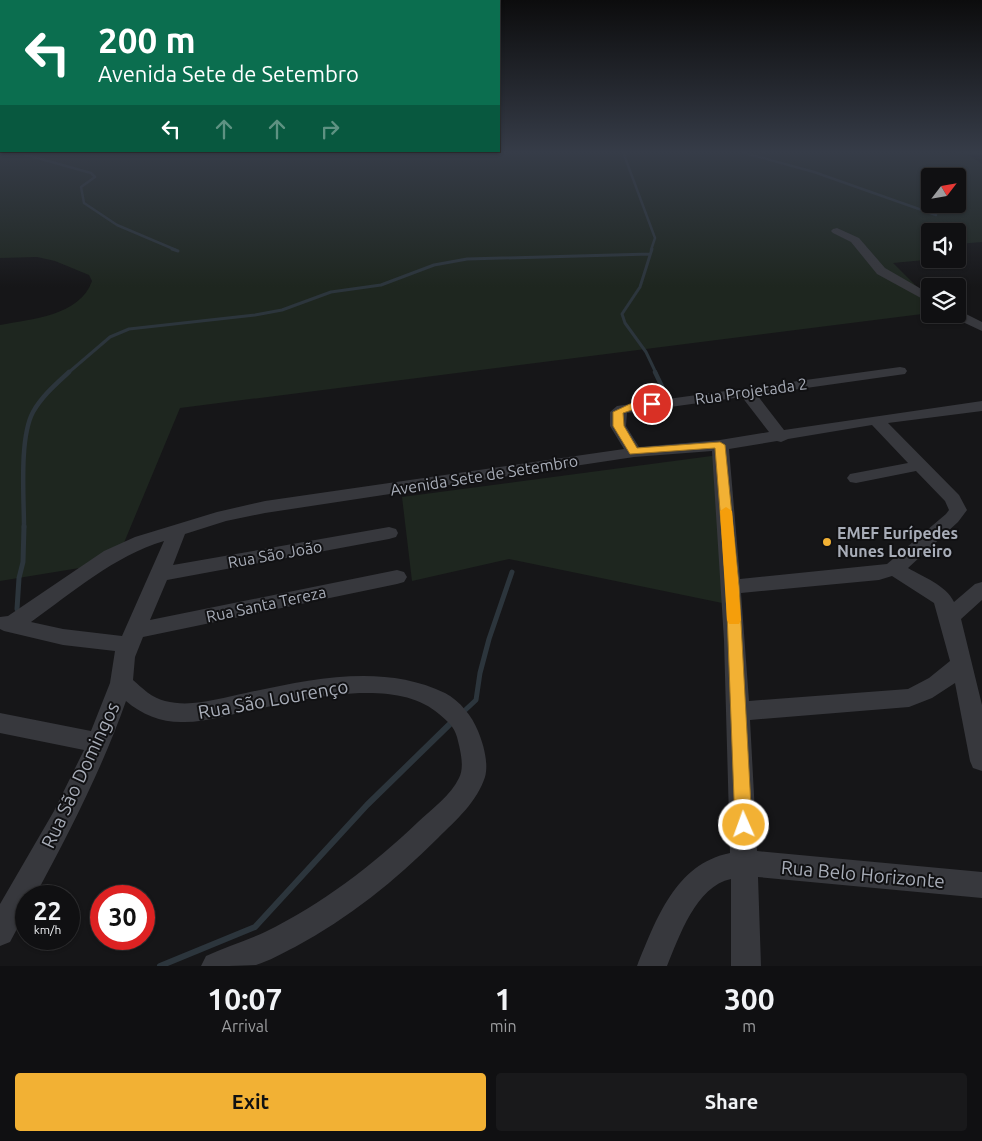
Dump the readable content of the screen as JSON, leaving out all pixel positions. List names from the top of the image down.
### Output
{
  "streets": {
    "street": [
      "Rua Projetada 2",
      "Avenida Sete de Setembro",
      "Rua São João",
      "Rua Santa Tereza",
      "Rua São Lourenço",
      "Rua São Domingos",
      "Rua Belo Horizonte"
    ]
  },
  "crossings": [
    ["Rua Projetada 2", "Avenida Sete de Setembro"],
    ["Avenida Sete de Setembro", "Rua Santa Tereza"],
    ["Avenida Sete de Setembro", "Rua São Domingos"],
    ["Rua São João", "Rua São Domingos"],
    ["Rua Santa Tereza", "Rua São Domingos"],
    ["Rua São Lourenço", "Rua São Domingos"]
  ],
  "places": ["EMEF Eurípedes Nunes Loureiro"],
  "north": "top right",
  "page": {
    "turn": ["200 m", "Avenida Sete de Setembro"],
    "speed": "22 km/h",
    "limit": "30",
    "eta": [
      "10:07",
      "Arrival",
      "1",
      "min",
      "300",
      "m"
    ],
    "buttons": ["Exit", "Share"]
  }
}
